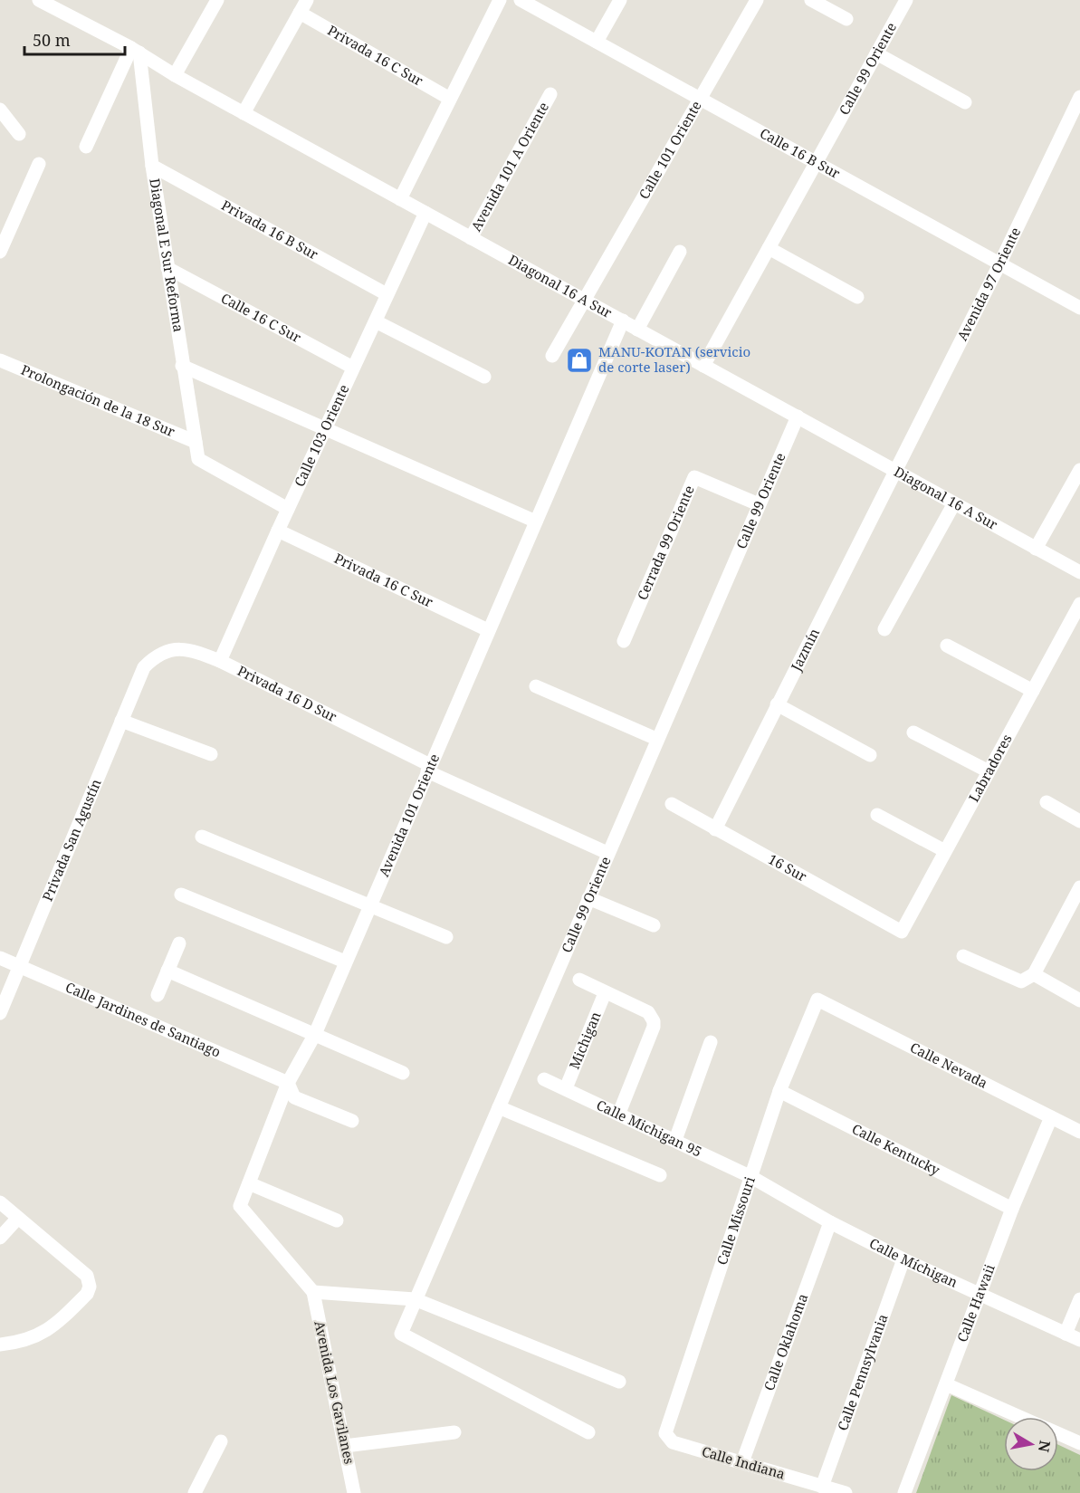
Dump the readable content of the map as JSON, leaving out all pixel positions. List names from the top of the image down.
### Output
{
  "streets": {
    "street": [
      "Privada 16 C Sur",
      "Calle 99 Oriente",
      "Calle 101 Oriente",
      "Calle 16 B Sur",
      "Avenida 101 A Oriente",
      "Privada 16 B Sur",
      "Diagonal E Sur Reforma",
      "Avenida 97 Oriente",
      "Diagonal 16 A Sur",
      "Calle 16 C Sur",
      "Prolongación de la 18 Sur",
      "Calle 103 Oriente",
      "Cerrada 99 Oriente",
      "Jazmín",
      "Privada 16 D Sur",
      "Labradores",
      "Avenida 101 Oriente",
      "Privada San Agustín",
      "16 Sur",
      "Calle Jardines de Santiago",
      "Michigan",
      "Calle Nevada",
      "Calle Michigan 95",
      "Calle Kentucky",
      "Calle Missouri",
      "Calle Míchigan",
      "Calle Hawaii",
      "Calle Oklahoma",
      "Calle Pennsylvania",
      "Avenida Los Gavilanes",
      "Calle Indiana"
    ]
  },
  "crossings": [
    ["Privada 16 C Sur", "Calle 103 Oriente"],
    ["Privada 16 C Sur", "Avenida 101 Oriente"],
    ["Calle 99 Oriente", "Calle 16 B Sur"],
    ["Calle 99 Oriente", "Diagonal 16 A Sur"],
    ["Calle 99 Oriente", "Cerrada 99 Oriente"],
    ["Calle 99 Oriente", "Privada 16 D Sur"],
    ["Calle 101 Oriente", "Calle 16 B Sur"],
    ["Calle 101 Oriente", "Diagonal 16 A Sur"],
    ["Calle 16 B Sur", "Avenida 97 Oriente"],
    ["Avenida 101 A Oriente", "Diagonal 16 A Sur"],
    ["Privada 16 B Sur", "Diagonal E Sur Reforma"],
    ["Privada 16 B Sur", "Calle 103 Oriente"],
    ["Diagonal E Sur Reforma", "Diagonal 16 A Sur"],
    ["Diagonal E Sur Reforma", "Calle 16 C Sur"],
    ["Diagonal E Sur Reforma", "Prolongación de la 18 Sur"],
    ["Diagonal E Sur Reforma", "Calle 103 Oriente"],
    ["Avenida 97 Oriente", "Diagonal 16 A Sur"],
    ["Avenida 97 Oriente", "Jazmín"],
    ["Diagonal 16 A Sur", "Calle 103 Oriente"],
    ["Diagonal 16 A Sur", "Jazmín"],
    ["Diagonal 16 A Sur", "Avenida 101 Oriente"],
    ["Calle 16 C Sur", "Calle 103 Oriente"],
    ["Calle 103 Oriente", "Privada 16 D Sur"],
    ["Jazmín", "16 Sur"],
    ["Privada 16 D Sur", "Avenida 101 Oriente"],
    ["Privada 16 D Sur", "Privada San Agustín"],
    ["Labradores", "16 Sur"],
    ["Avenida 101 Oriente", "Calle Jardines de Santiago"],
    ["Avenida 101 Oriente", "Avenida Los Gavilanes"],
    ["Privada San Agustín", "Calle Jardines de Santiago"],
    ["Michigan", "Calle Michigan 95"],
    ["Calle Nevada", "Calle Missouri"],
    ["Calle Nevada", "Calle Hawaii"],
    ["Calle Michigan 95", "Calle Missouri"],
    ["Calle Michigan 95", "Calle Míchigan"],
    ["Calle Kentucky", "Calle Missouri"],
    ["Calle Kentucky", "Calle Hawaii"],
    ["Calle Missouri", "Calle Míchigan"],
    ["Calle Missouri", "Calle Indiana"],
    ["Calle Míchigan", "Calle Hawaii"],
    ["Calle Míchigan", "Calle Oklahoma"],
    ["Calle Míchigan", "Calle Pennsylvania"],
    ["Calle Oklahoma", "Calle Indiana"],
    ["Calle Pennsylvania", "Calle Indiana"]
  ],
  "places": {
    "shop": ["MANU-KOTAN (servicio de corte laser)"]
  },
  "scale_bar": "50 m",
  "north": "right"
}
